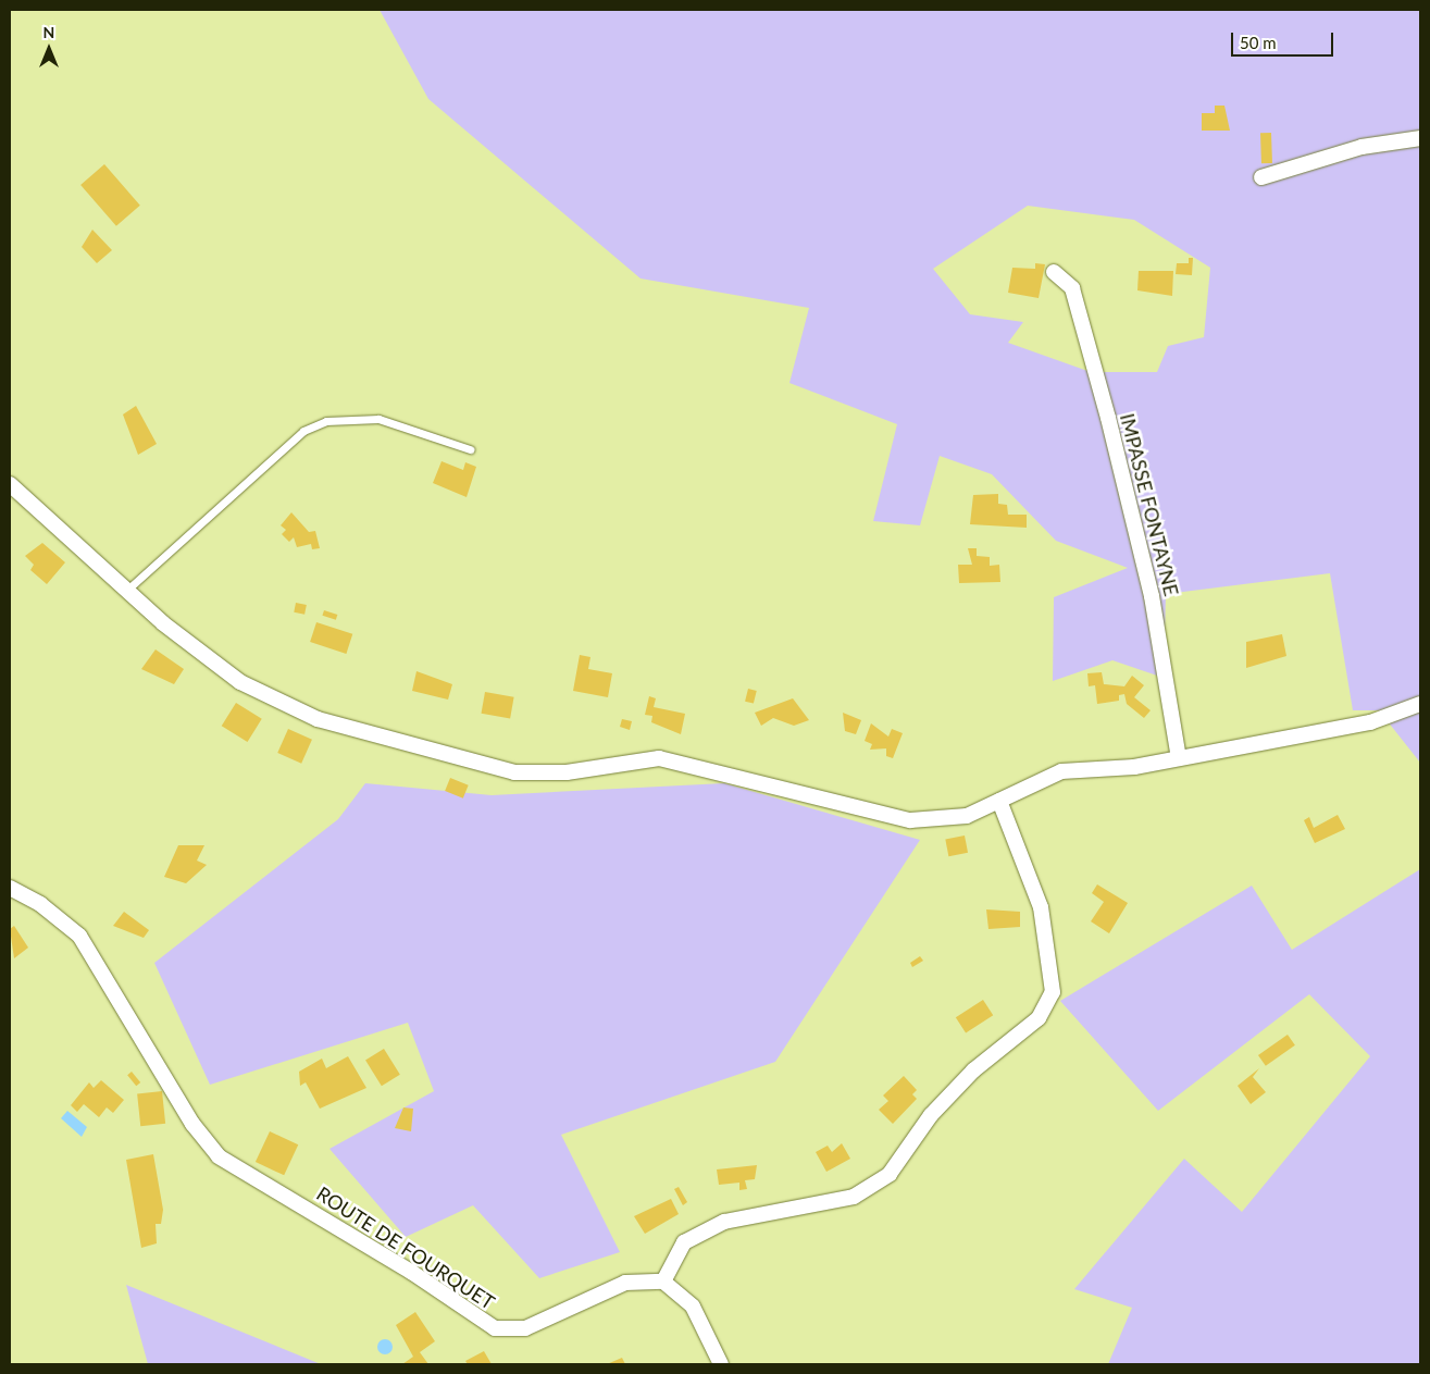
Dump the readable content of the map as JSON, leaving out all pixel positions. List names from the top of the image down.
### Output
{
  "streets": {
    "street": ["IMPASSE FONTAYNE", "ROUTE DE FOURQUET"]
  },
  "scale_bar": "50 m",
  "north": "top"
}
